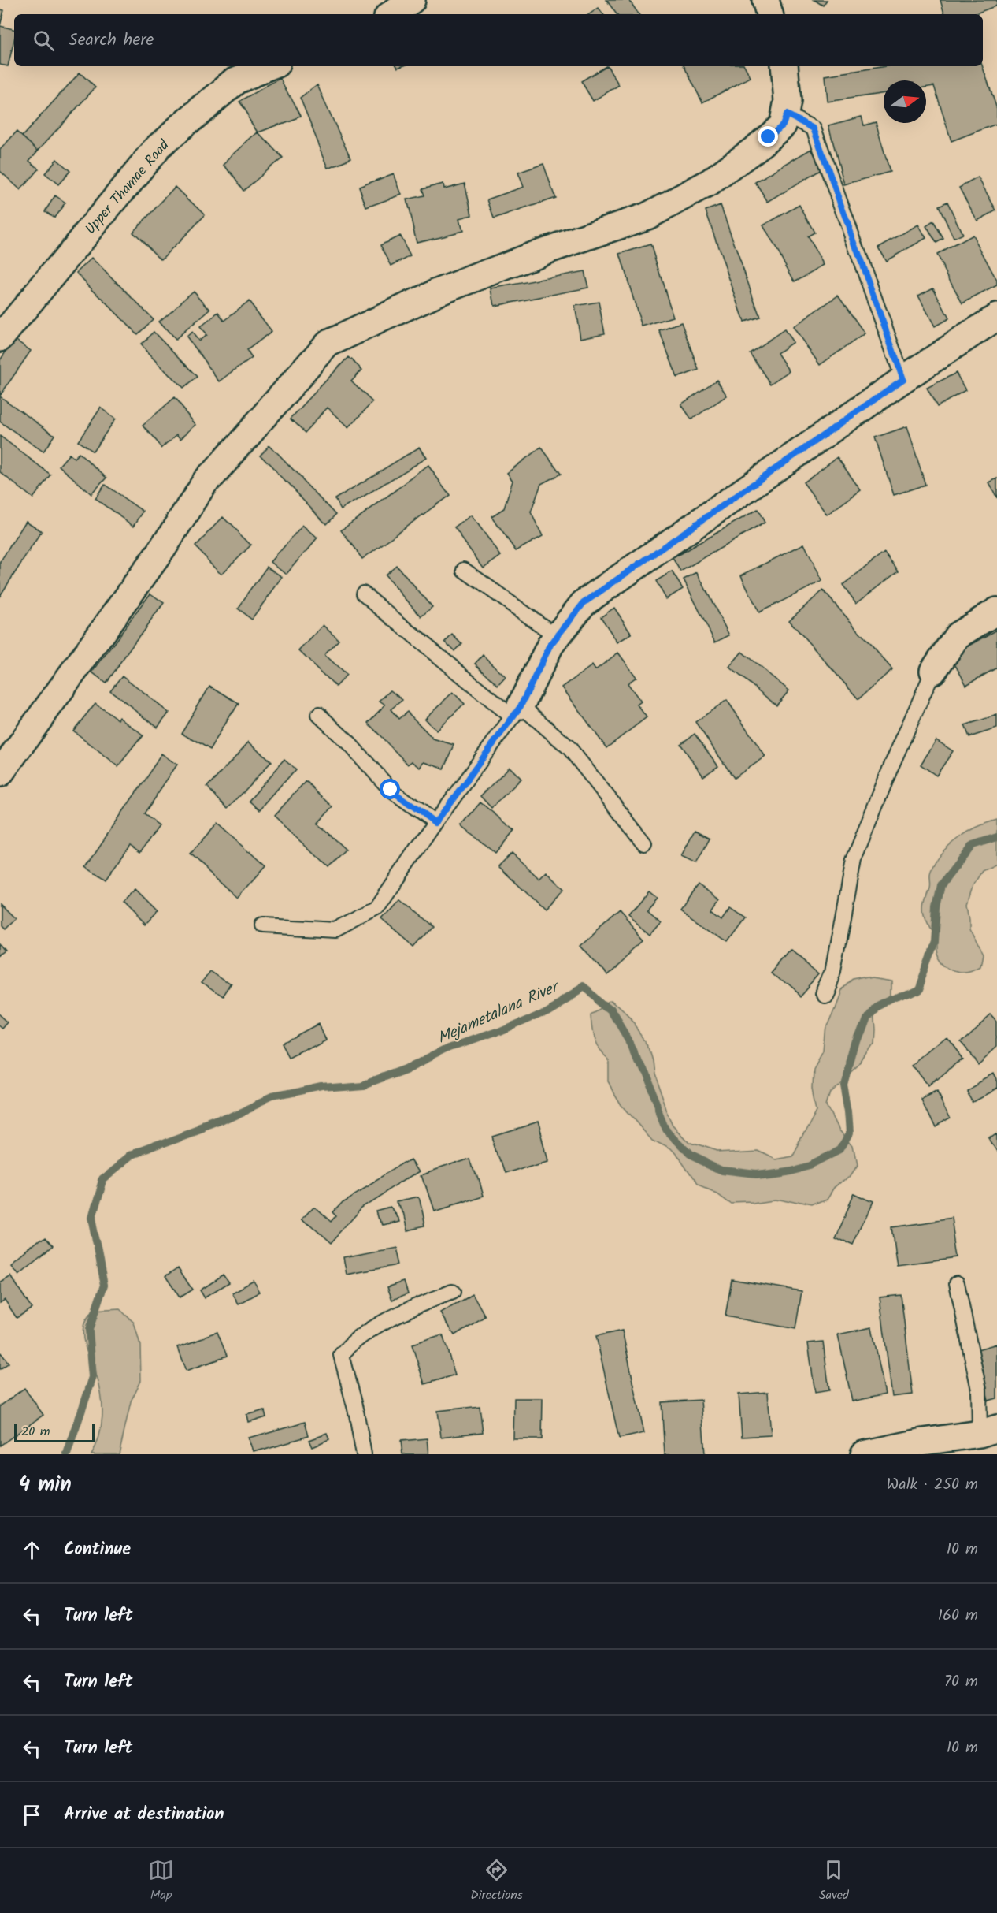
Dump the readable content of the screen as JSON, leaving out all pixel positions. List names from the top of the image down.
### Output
{
  "streets": {
    "street": ["Upper Thamae Road"]
  },
  "water": ["Mejametalana River"],
  "scale_bar": "20 m",
  "north": "right",
  "page": {
    "search": "Search here",
    "scale": "20 m",
    "heading": ["4 min", "Walk · 250 m"],
    "list": [
      ["Continue", "10 m"],
      ["Turn left", "160 m"],
      ["Turn left", "70 m"],
      ["Turn left", "10 m"],
      "Arrive at destination"
    ],
    "nav": ["Map", "Directions", "Saved"]
  }
}
